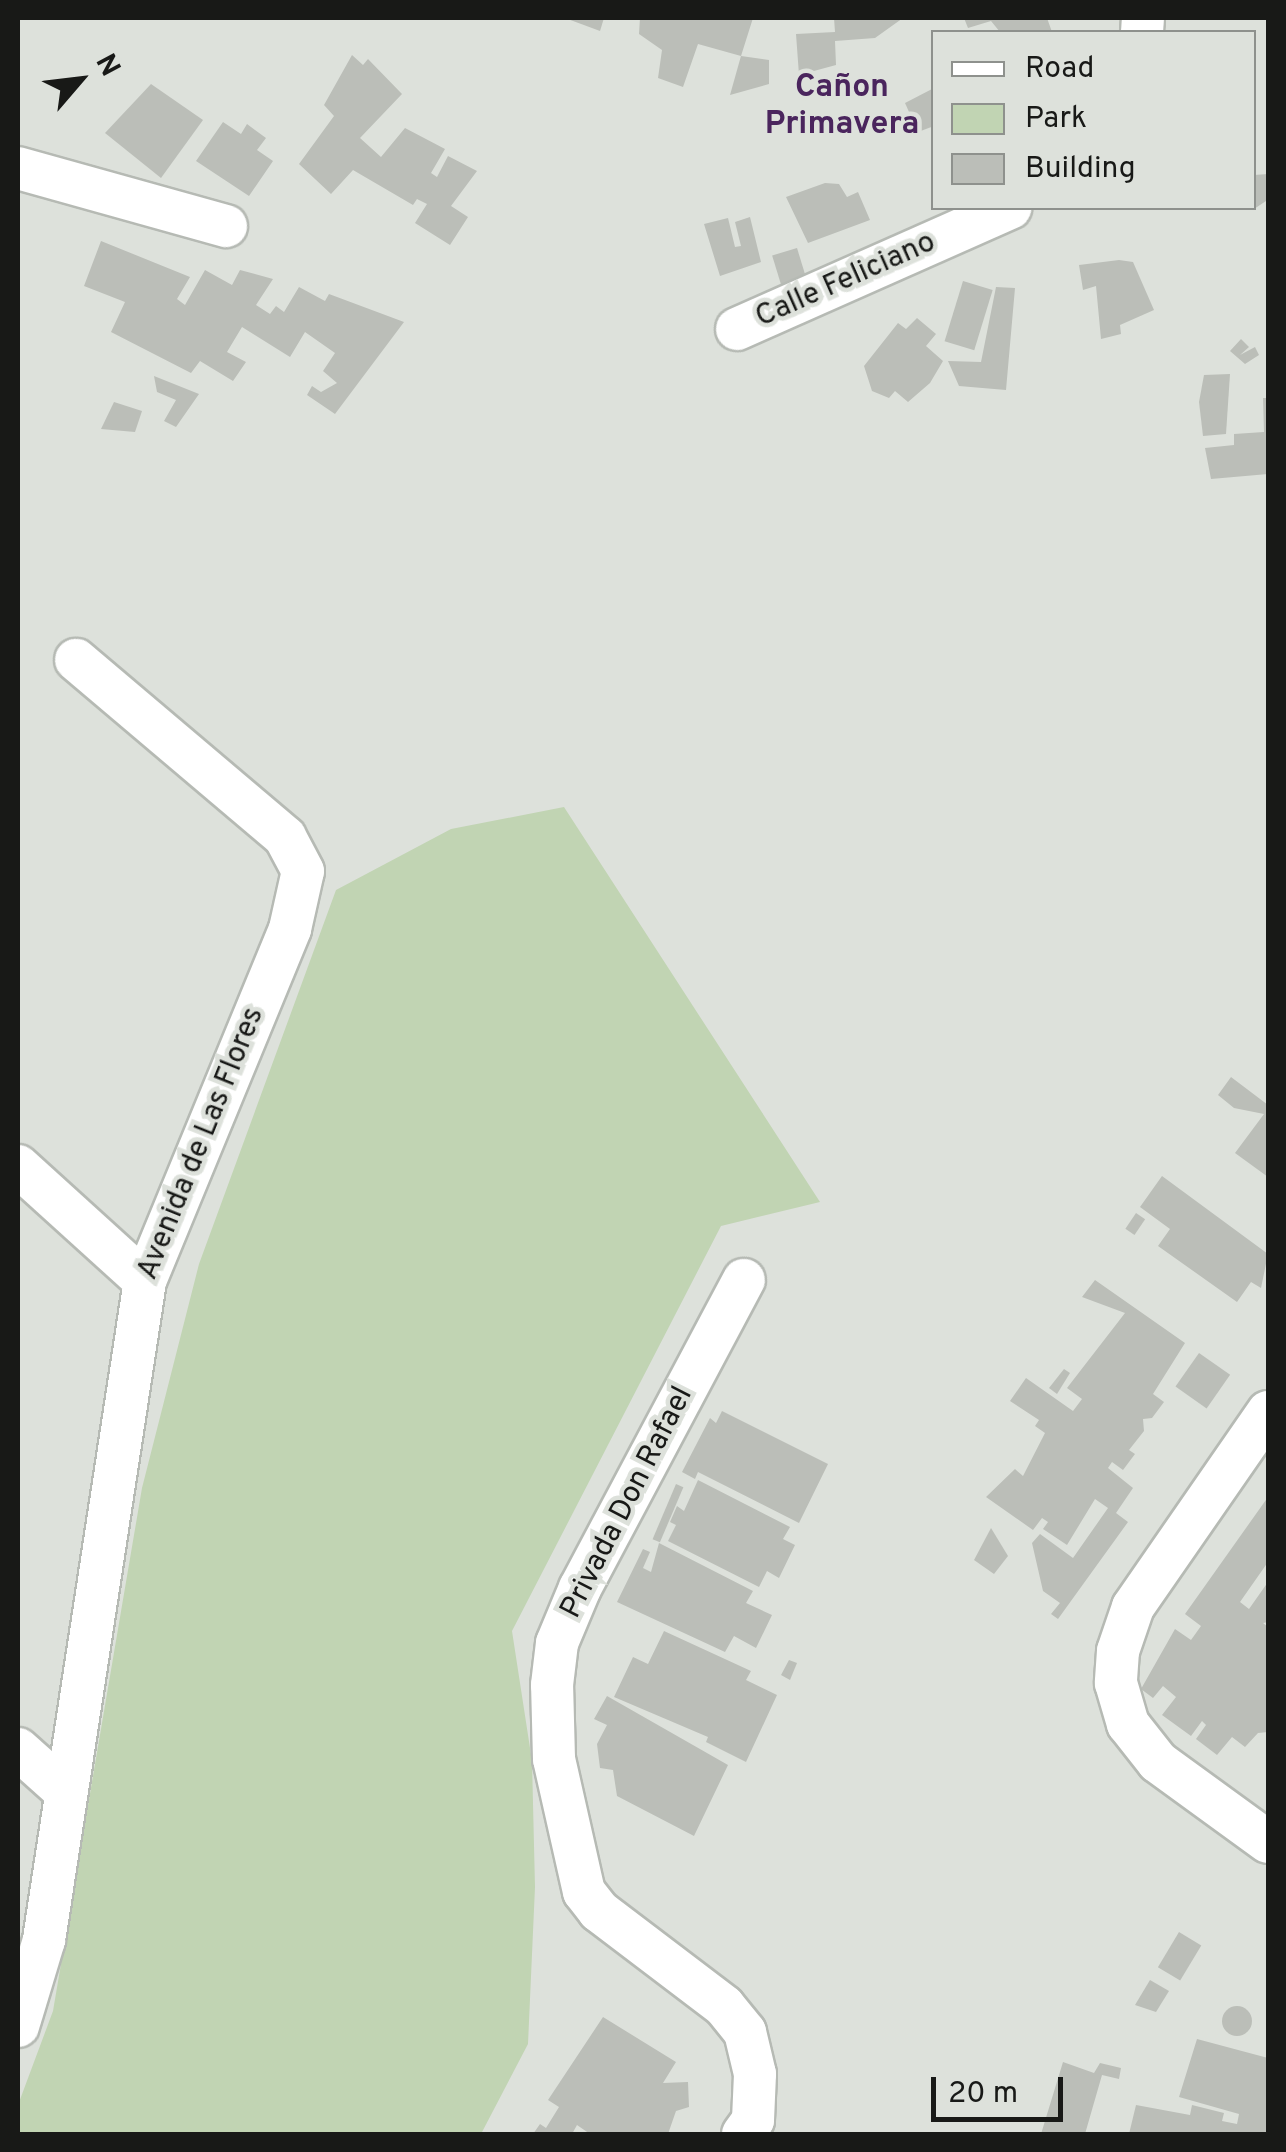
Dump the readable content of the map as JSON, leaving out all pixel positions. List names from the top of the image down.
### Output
{
  "streets": {
    "street": ["Calle Feliciano", "Avenida de Las Flores", "Privada Don Rafael"]
  },
  "districts": ["Cañon Primavera"],
  "legend": ["Road", "Park", "Building"],
  "scale_bar": "20 m",
  "north": "top right"
}
